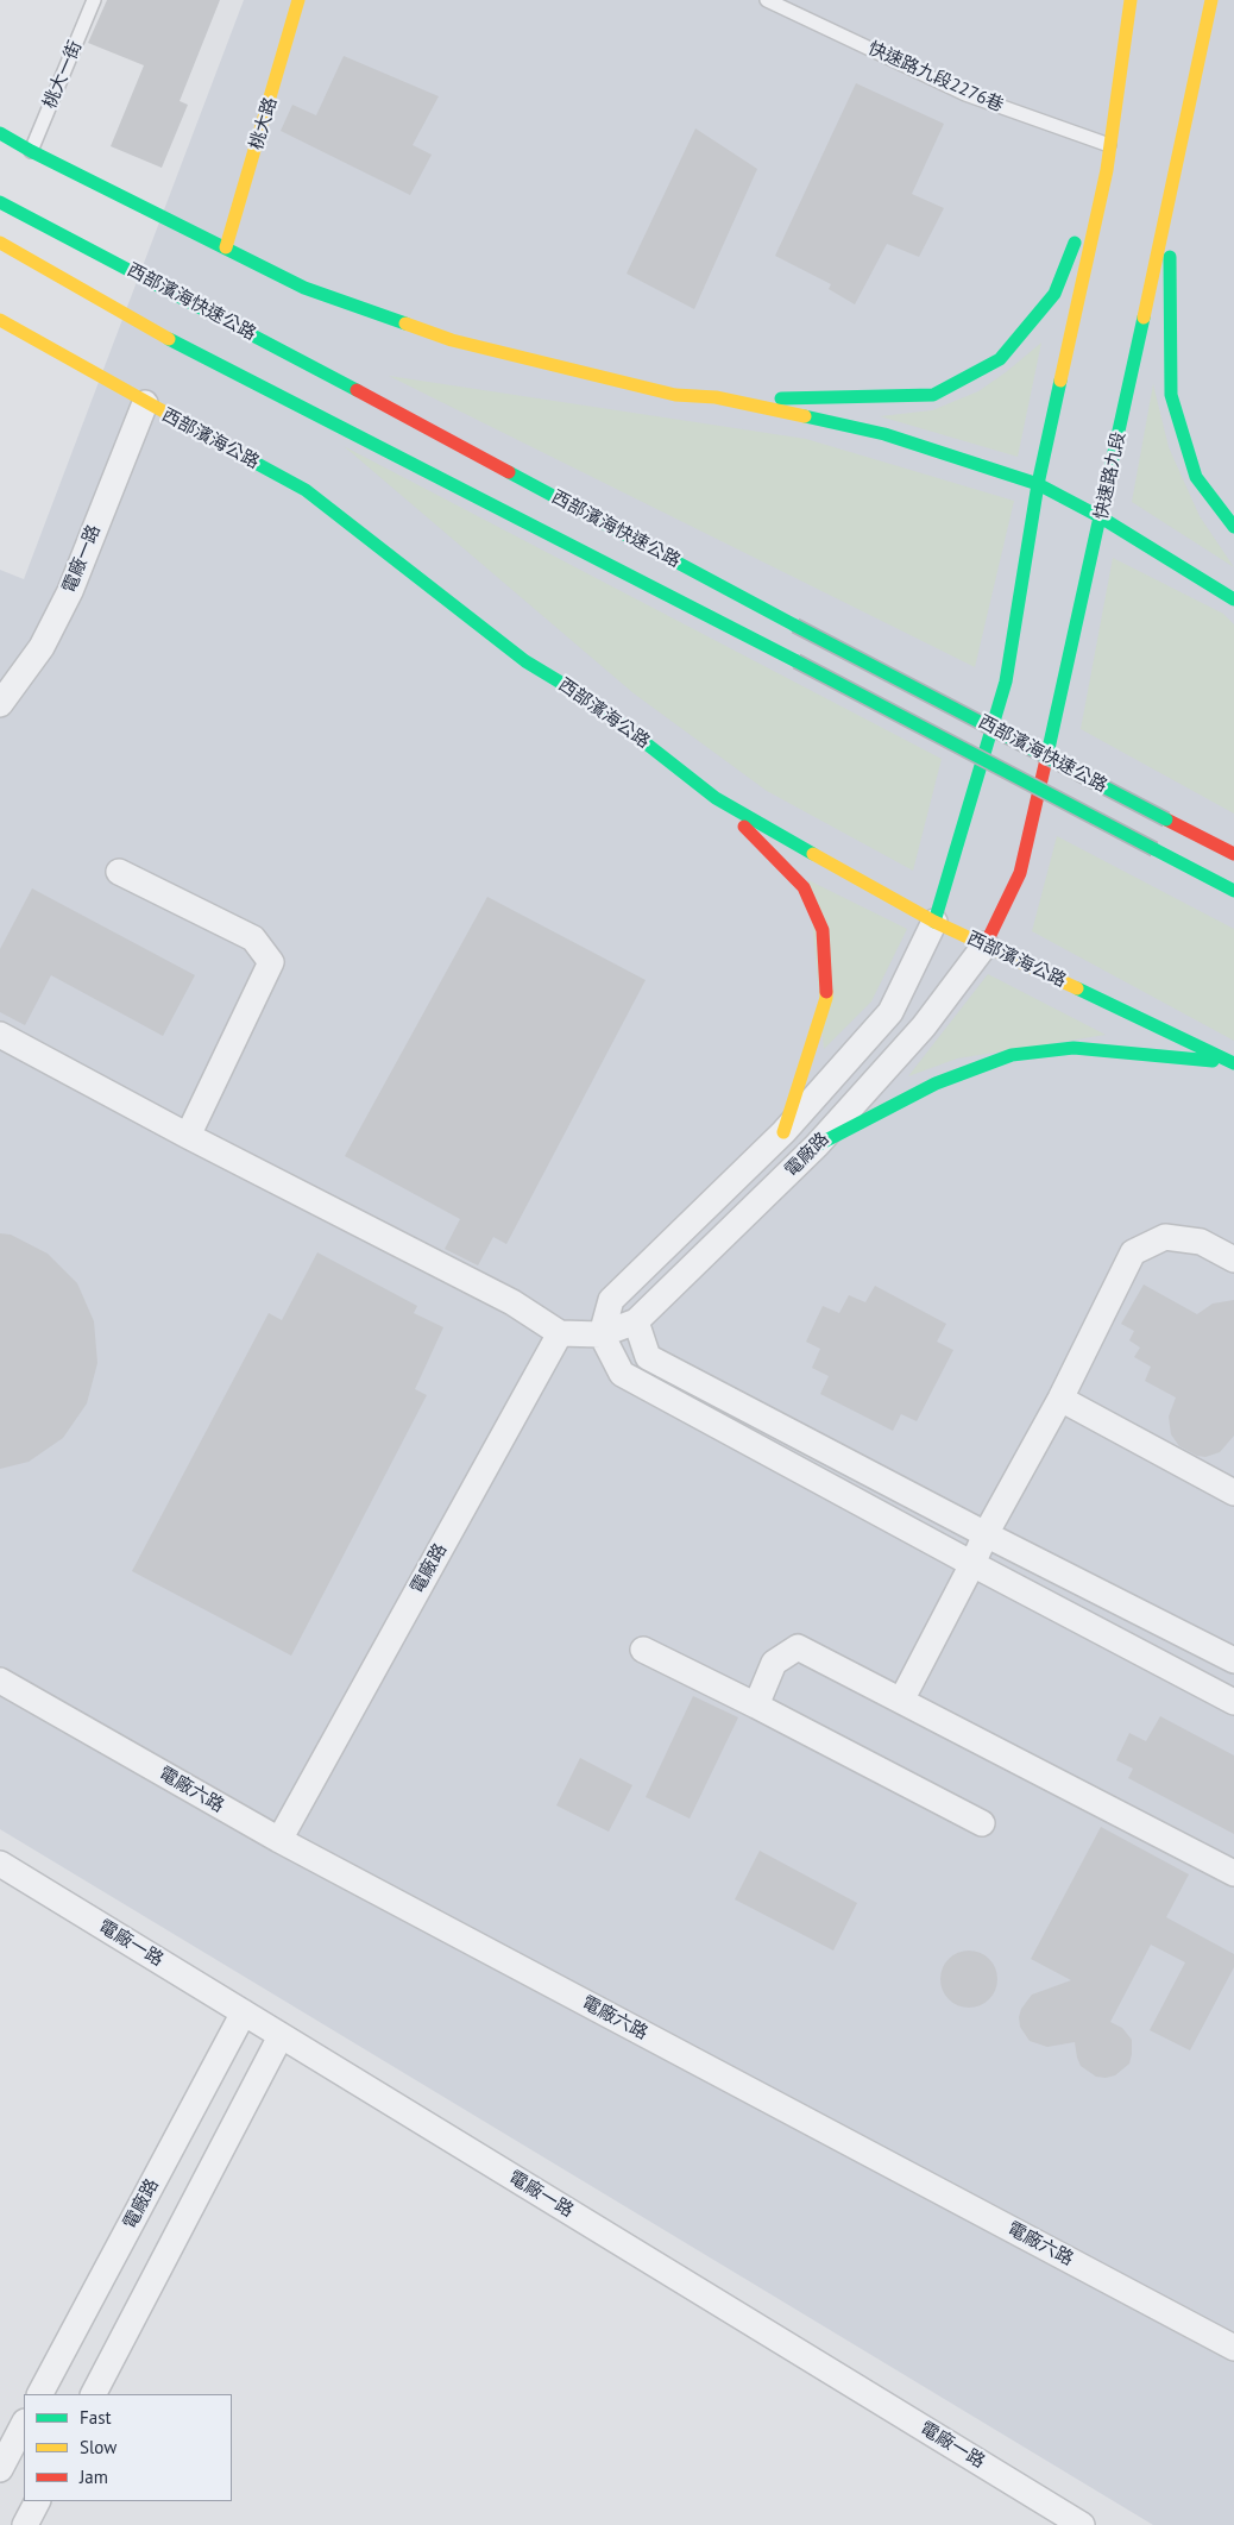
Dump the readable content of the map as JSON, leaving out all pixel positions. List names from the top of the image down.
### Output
{
  "streets": {
    "main road": [
      "桃大路",
      "西部濱海快速公路",
      "西部濱海公路",
      "快速路九段"
    ],
    "street": ["電廠一路", "電廠路", "電廠六路"],
    "lane": ["桃大一街", "快速路九段2276巷"]
  },
  "crossings": [
    ["西部濱海公路", "快速路九段"],
    ["西部濱海公路", "電廠一路"],
    ["西部濱海公路", "電廠路"],
    ["快速路九段", "電廠路"],
    ["電廠一路", "電廠路"],
    ["電廠路", "電廠六路"]
  ],
  "legend": ["Fast", "Slow", "Jam"]
}
